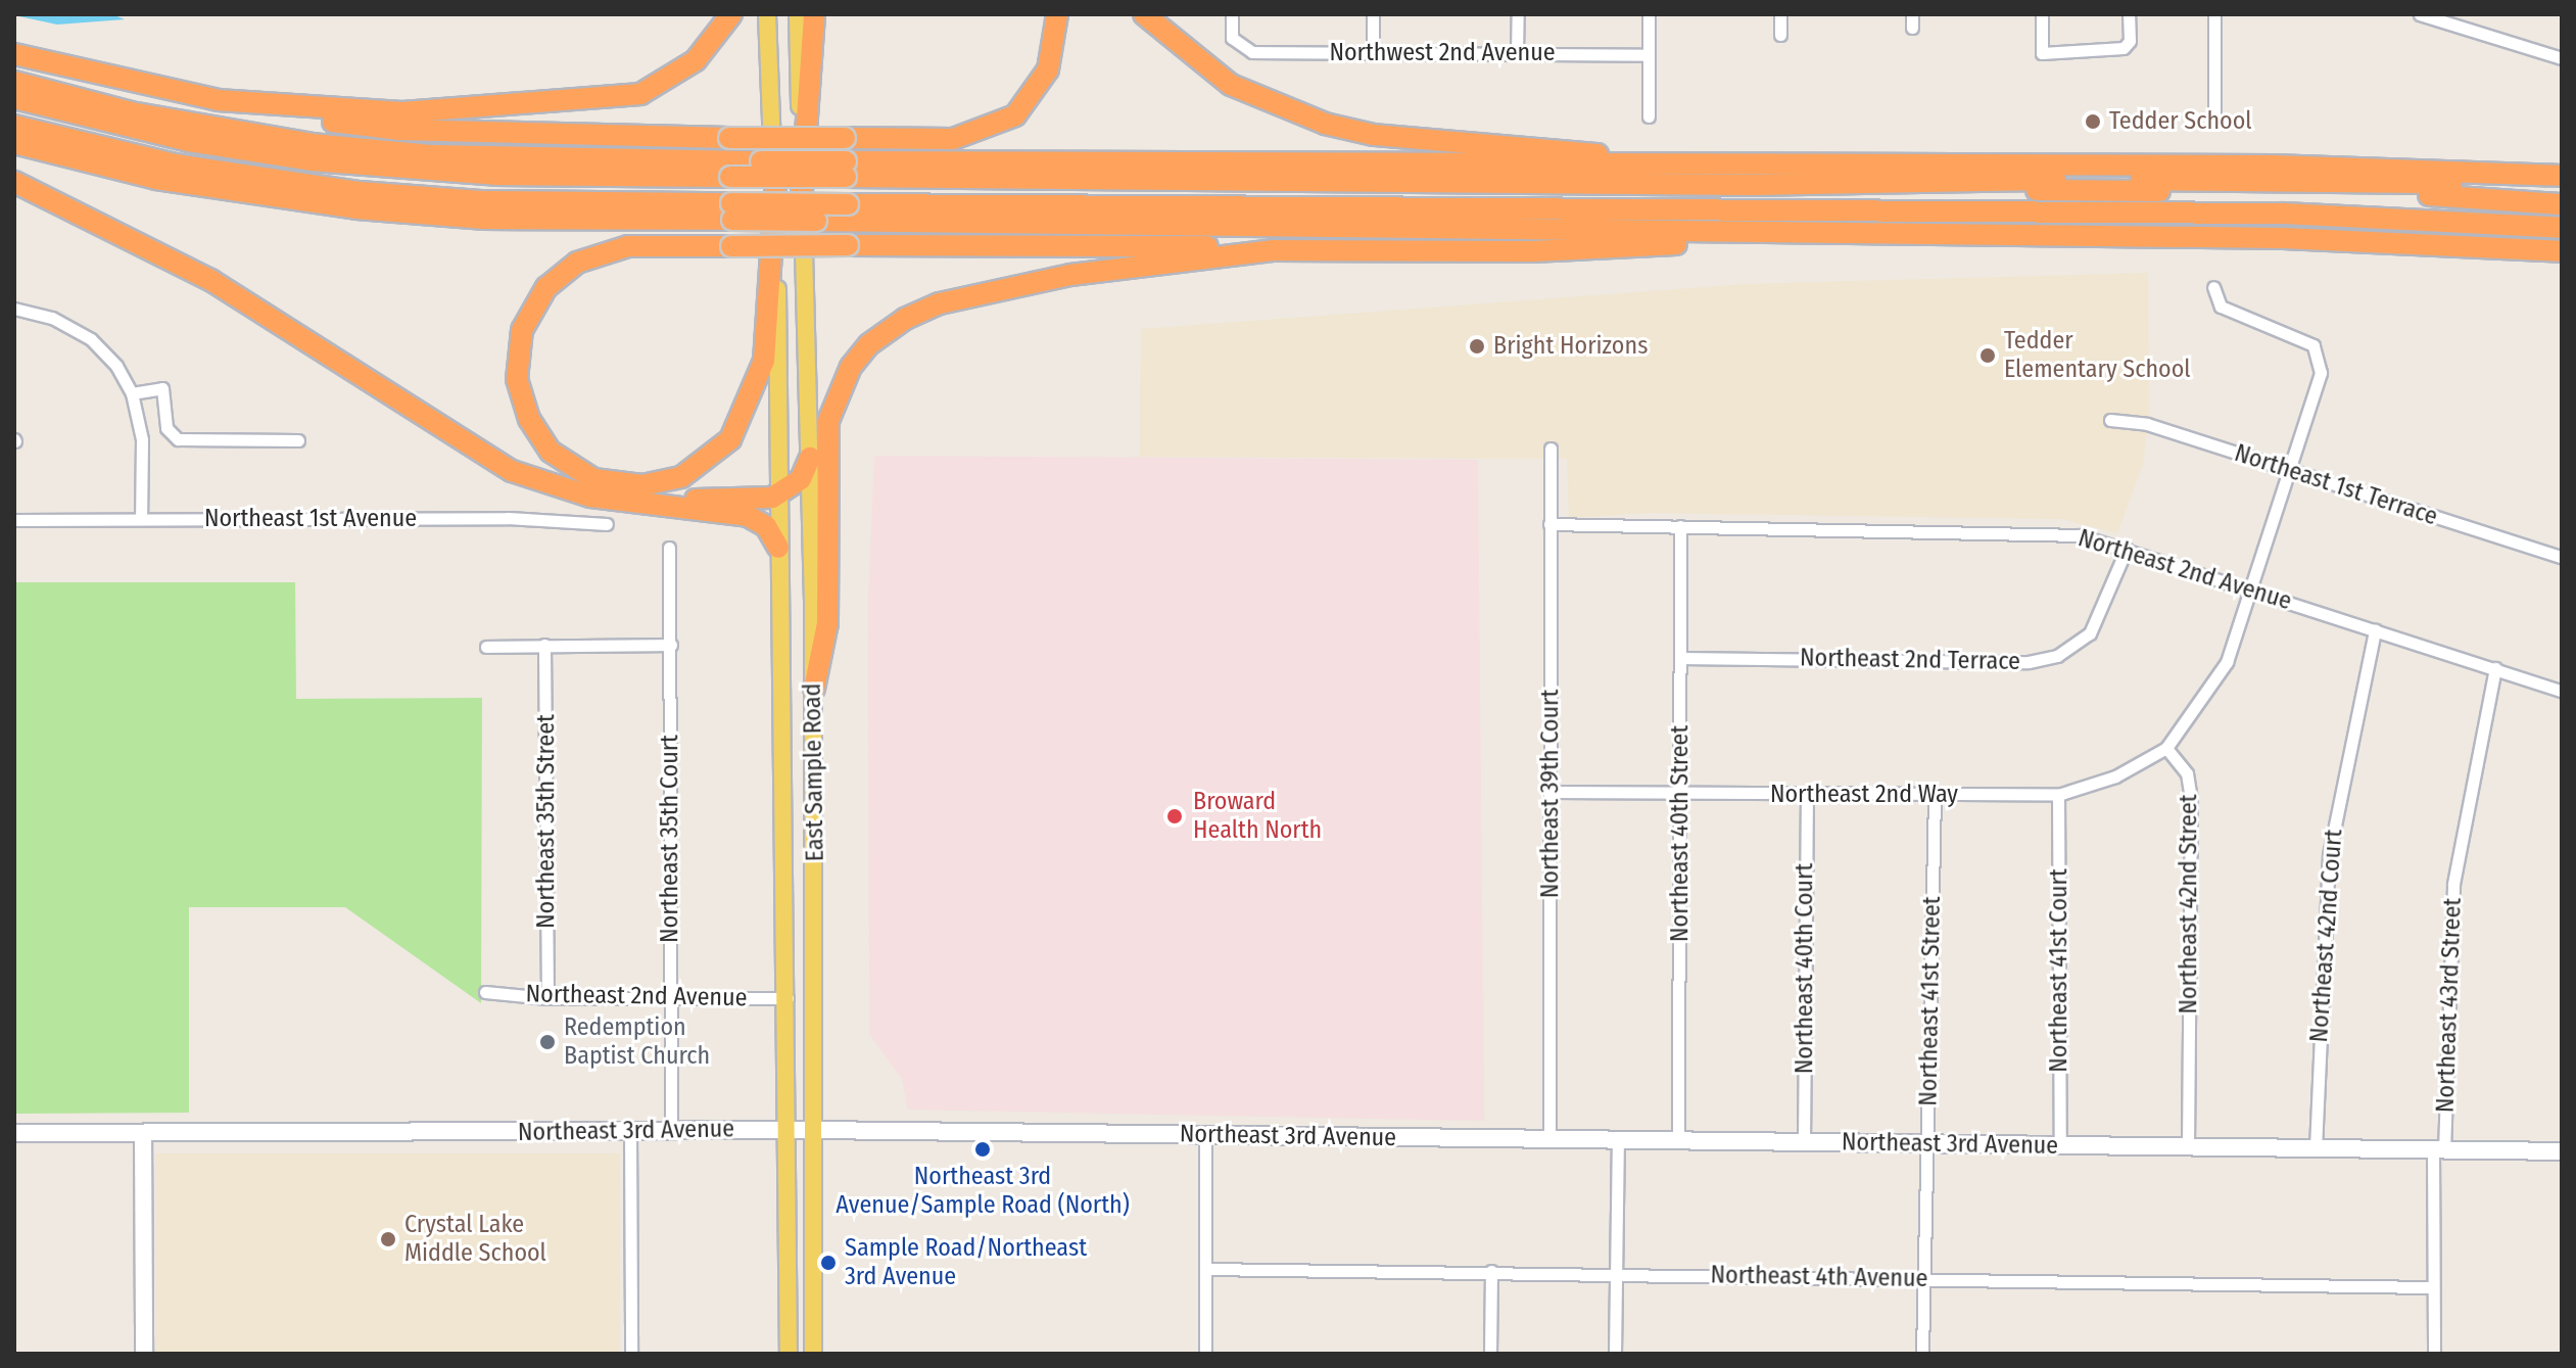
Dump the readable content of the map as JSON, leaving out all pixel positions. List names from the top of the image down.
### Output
{
  "streets": {
    "main road": ["East Sample Road"],
    "street": [
      "Northwest 2nd Avenue",
      "Northeast 1st Terrace",
      "Northeast 1st Avenue",
      "Northeast 2nd Avenue",
      "Northeast 2nd Terrace",
      "Northeast 39th Court",
      "Northeast 2nd Way",
      "Northeast 35th Street",
      "Northeast 40th Street",
      "Northeast 35th Court",
      "Northeast 42nd Street",
      "Northeast 42nd Court",
      "Northeast 40th Court",
      "Northeast 41st Court",
      "Northeast 41st Street",
      "Northeast 43rd Street",
      "Northeast 3rd Avenue",
      "Northeast 4th Avenue"
    ]
  },
  "crossings": [
    ["Northeast 2nd Avenue", "Northeast 2nd Terrace"],
    ["Northeast 2nd Avenue", "East Sample Road"],
    ["Northeast 2nd Avenue", "Northeast 39th Court"],
    ["Northeast 2nd Avenue", "Northeast 35th Street"],
    ["Northeast 2nd Avenue", "Northeast 40th Street"],
    ["Northeast 2nd Avenue", "Northeast 35th Court"],
    ["Northeast 2nd Avenue", "Northeast 42nd Court"],
    ["Northeast 2nd Avenue", "Northeast 43rd Street"],
    ["Northeast 2nd Terrace", "Northeast 40th Street"],
    ["East Sample Road", "Northeast 3rd Avenue"],
    ["Northeast 39th Court", "Northeast 2nd Way"],
    ["Northeast 39th Court", "Northeast 3rd Avenue"],
    ["Northeast 2nd Way", "Northeast 40th Street"],
    ["Northeast 2nd Way", "Northeast 42nd Street"],
    ["Northeast 2nd Way", "Northeast 40th Court"],
    ["Northeast 2nd Way", "Northeast 41st Court"],
    ["Northeast 2nd Way", "Northeast 41st Street"],
    ["Northeast 40th Street", "Northeast 3rd Avenue"],
    ["Northeast 35th Court", "Northeast 3rd Avenue"],
    ["Northeast 42nd Street", "Northeast 3rd Avenue"],
    ["Northeast 42nd Court", "Northeast 3rd Avenue"],
    ["Northeast 40th Court", "Northeast 3rd Avenue"],
    ["Northeast 41st Court", "Northeast 3rd Avenue"],
    ["Northeast 41st Street", "Northeast 3rd Avenue"],
    ["Northeast 41st Street", "Northeast 4th Avenue"],
    ["Northeast 43rd Street", "Northeast 3rd Avenue"],
    ["Northeast 43rd Street", "Northeast 4th Avenue"]
  ],
  "places": [
    "Tedder School",
    "Bright Horizons",
    "Tedder Elementary School",
    "Broward Health North",
    "Redemption Baptist Church",
    "Northeast 3rd Avenue/Sample Road (North)",
    "Crystal Lake Middle School",
    "Sample Road/Northeast 3rd Avenue"
  ]
}
